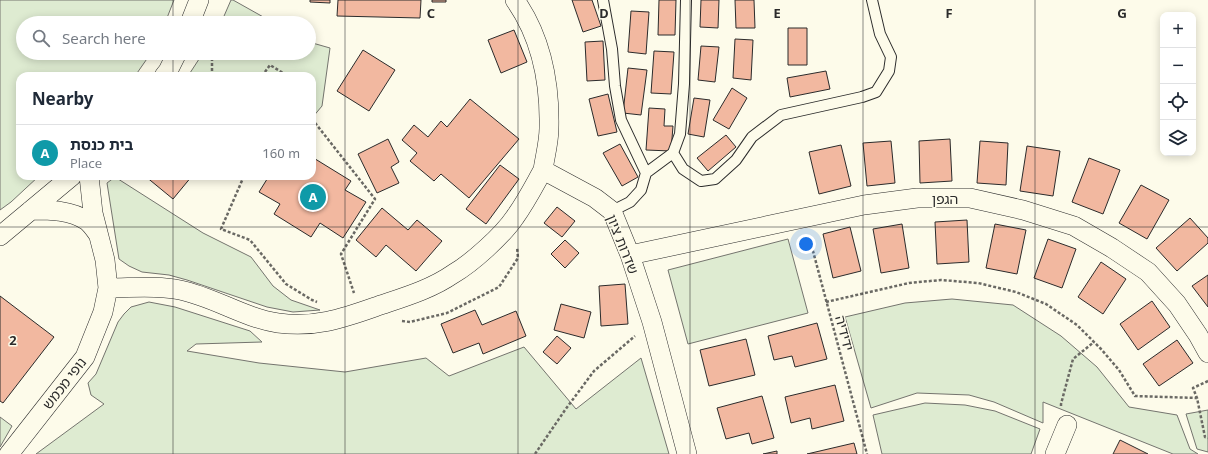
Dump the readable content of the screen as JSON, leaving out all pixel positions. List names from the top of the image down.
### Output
{
  "streets": {
    "street": ["הגפן", "שדרות ציון", "נופי מכמש"],
    "path": ["ידידיה"]
  },
  "crossings": [
    ["הגפן", "שדרות ציון"],
    ["הגפן", "ידידיה"]
  ],
  "page": {
    "map_buttons": ["+", "−"],
    "search": "Search here",
    "heading": "Nearby",
    "list": [
      {
        "mark": "A",
        "name": "בית כנסת",
        "note": "Place",
        "value": "160 m"
      }
    ],
    "pins": "A"
  },
  "grid": {
    "columns": [
      "C",
      "D",
      "E",
      "F",
      "G"
    ],
    "rows": ["2"]
  }
}
